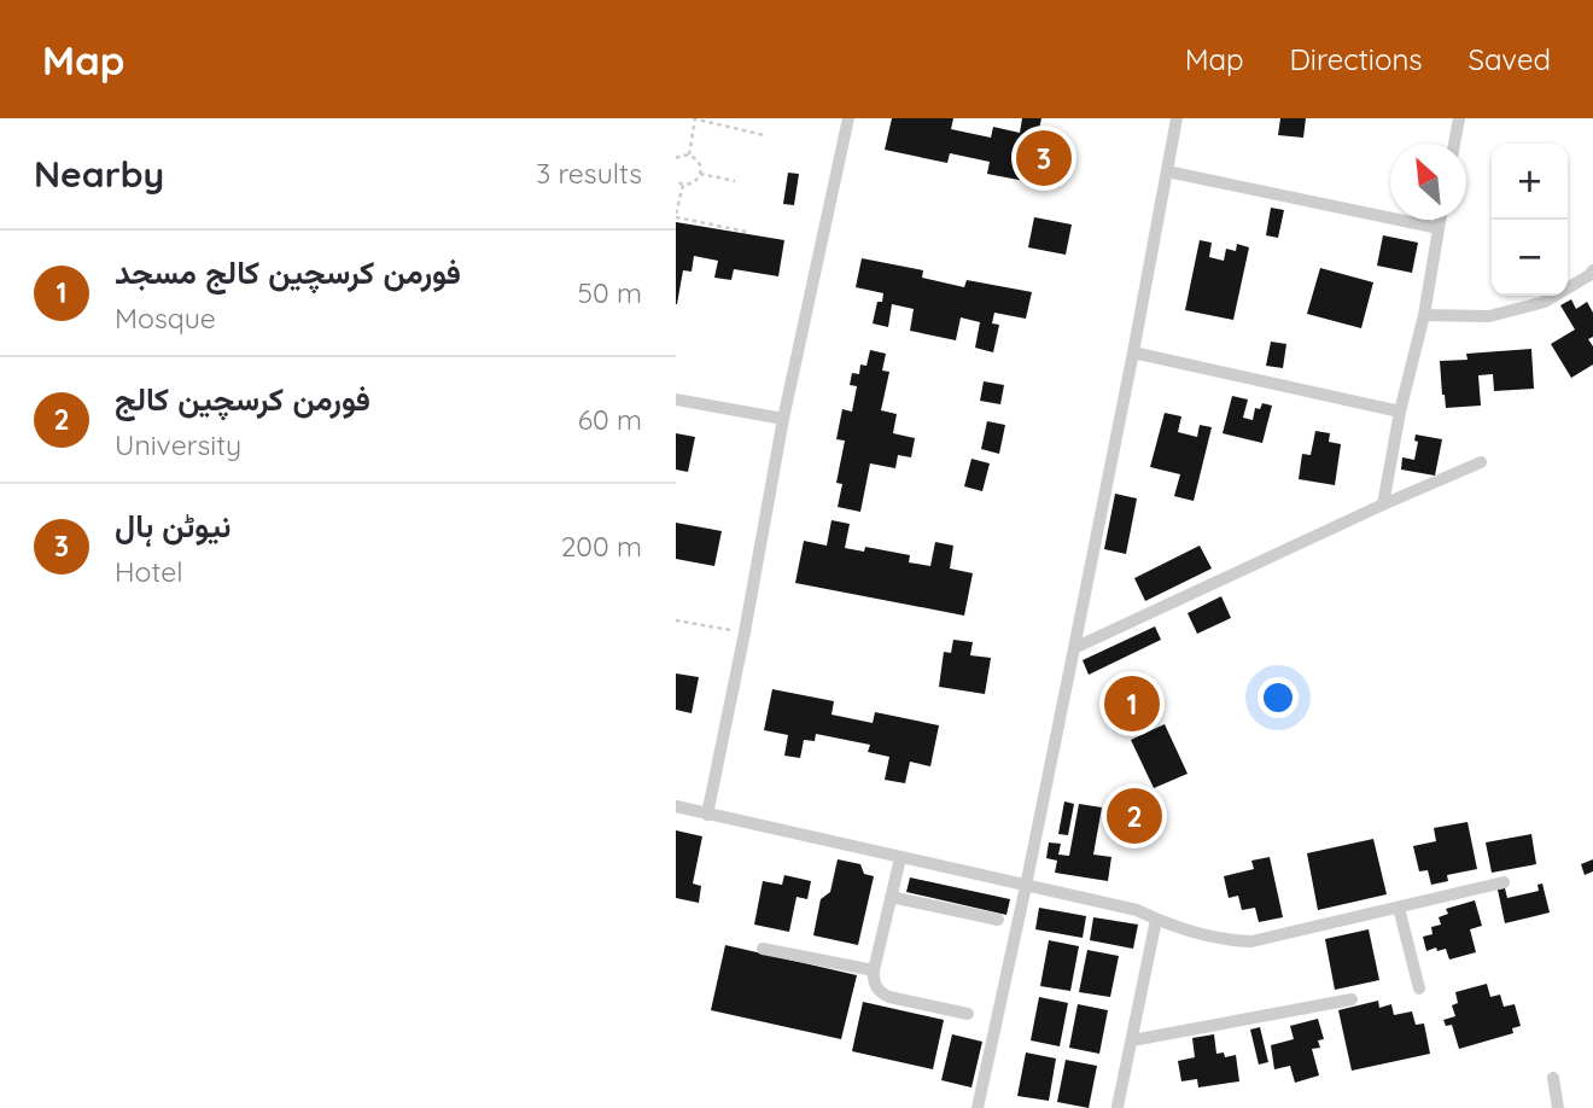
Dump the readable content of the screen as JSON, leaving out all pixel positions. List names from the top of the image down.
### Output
{
  "north": "top left",
  "page": {
    "header": "Map",
    "nav": ["Map", "Directions", "Saved"],
    "heading": ["Nearby", "3 results"],
    "pins": ["3", "1", "2"],
    "map_buttons": ["+", "−"],
    "list": [
      {
        "mark": "1",
        "name": "فورمن کرسچین کالج مسجد",
        "note": "Mosque",
        "value": "50 m"
      },
      {
        "mark": "2",
        "name": "فورمن کرسچین کالج",
        "note": "University",
        "value": "60 m"
      },
      {
        "mark": "3",
        "name": "نیوٹن ہال",
        "note": "Hotel",
        "value": "200 m"
      }
    ]
  }
}
